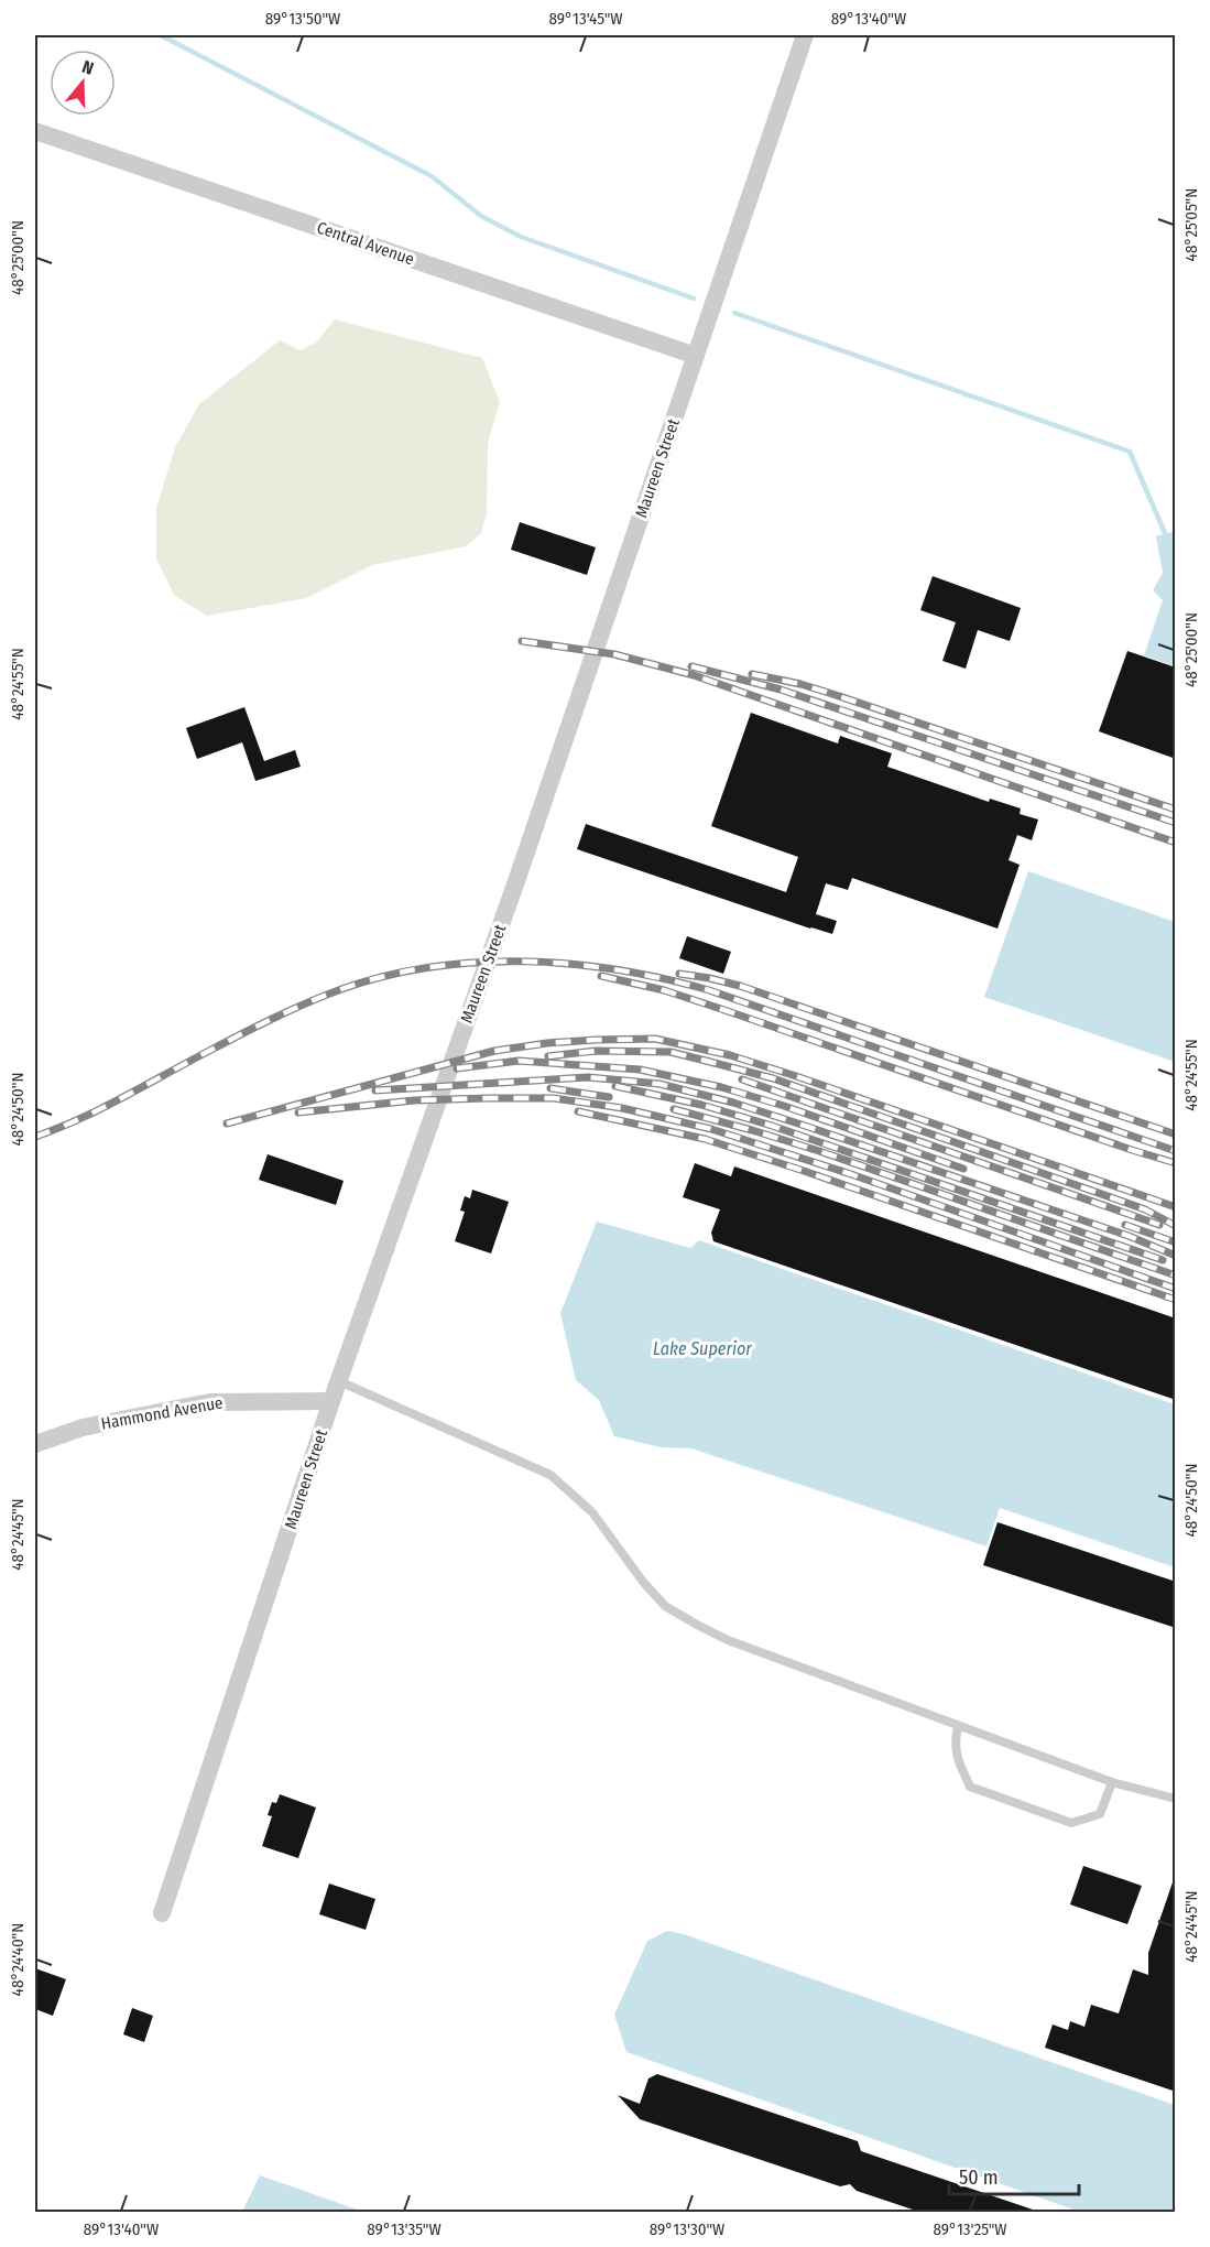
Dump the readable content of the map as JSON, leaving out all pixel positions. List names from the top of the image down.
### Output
{
  "streets": {
    "street": ["Central Avenue", "Maureen Street", "Hammond Avenue"]
  },
  "crossings": [
    ["Central Avenue", "Maureen Street"],
    ["Maureen Street", "Hammond Avenue"]
  ],
  "water": ["Lake Superior"],
  "scale_bar": "50 m",
  "north": "top",
  "coordinates": [
    "89°13'50\"W",
    "89°13'45\"W",
    "89°13'40\"W",
    "48°25'05\"N",
    "48°25'00\"N",
    "48°24'55\"N",
    "48°24'50\"N",
    "48°24'45\"N",
    "48°24'40\"N",
    "89°13'35\"W",
    "89°13'30\"W",
    "89°13'25\"W"
  ]
}
